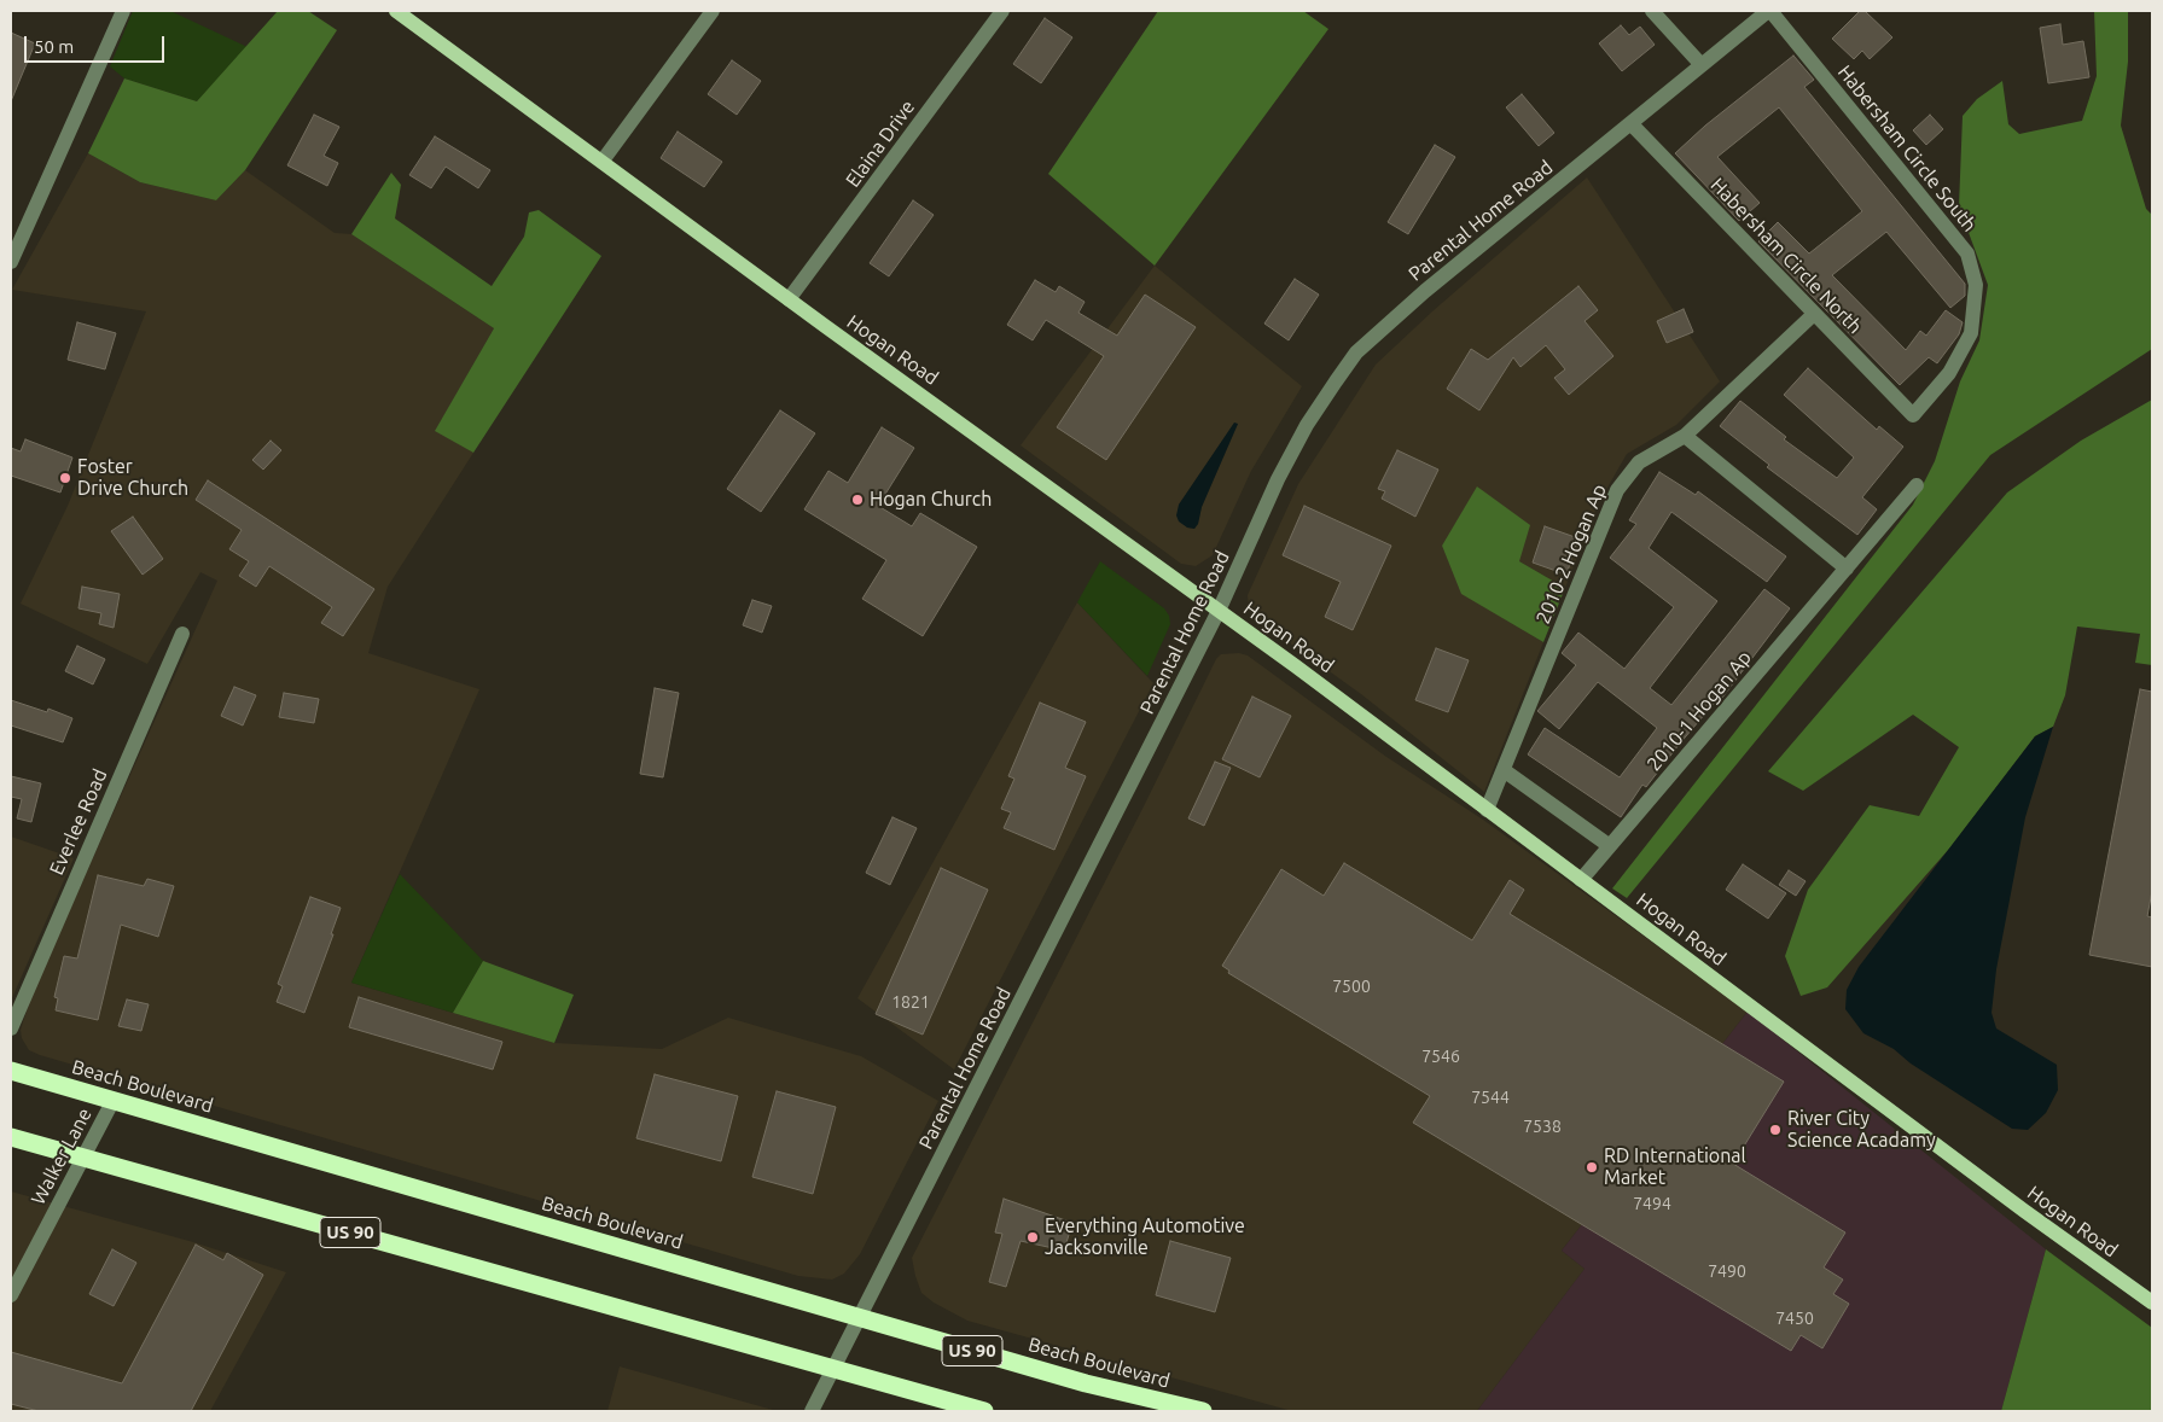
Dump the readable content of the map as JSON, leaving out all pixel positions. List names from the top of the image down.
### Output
{
  "streets": {
    "highway": ["Beach Boulevard", "US 90"],
    "main road": ["Hogan Road"],
    "street": [
      "Elaina Drive",
      "Habersham Circle South",
      "Parental Home Road",
      "Habersham Circle North",
      "2010-2 Hogan Ap",
      "2010-1 Hogan Ap",
      "Everlee Road",
      "Walker Lane"
    ]
  },
  "crossings": [
    ["Elaina Drive", "Hogan Road"],
    ["Habersham Circle South", "Parental Home Road"],
    ["Habersham Circle South", "Habersham Circle North"],
    ["Parental Home Road", "Habersham Circle North"],
    ["Parental Home Road", "Hogan Road"],
    ["Parental Home Road", "Beach Boulevard"],
    ["Parental Home Road", "US 90"],
    ["Habersham Circle North", "2010-2 Hogan Ap"],
    ["Hogan Road", "2010-2 Hogan Ap"],
    ["Hogan Road", "2010-1 Hogan Ap"],
    ["Beach Boulevard", "Walker Lane"],
    ["Walker Lane", "US 90"]
  ],
  "places": [
    "Foster Drive Church",
    "Hogan Church",
    "River City Science Acadamy",
    "RD International Market",
    "Everything Automotive Jacksonville"
  ],
  "house_numbers": [
    "7500",
    "1821",
    "7546",
    "7544",
    "7538",
    "7494",
    "7490",
    "7450"
  ],
  "scale_bar": "50 m"
}
